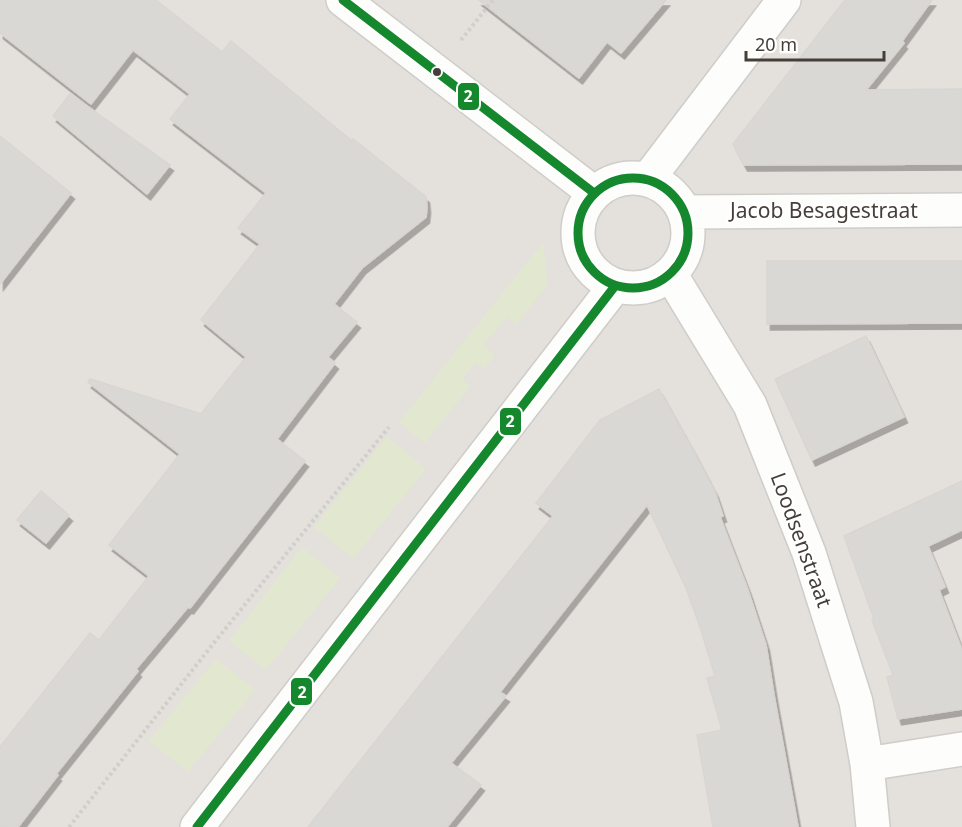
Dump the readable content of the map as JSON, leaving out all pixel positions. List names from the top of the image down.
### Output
{
  "streets": {
    "street": ["Jacob Besagestraat", "Loodsenstraat"]
  },
  "crossings": [
    ["Jacob Besagestraat", "Loodsenstraat"]
  ],
  "lines": ["transit line 2"],
  "scale_bar": "20 m"
}
